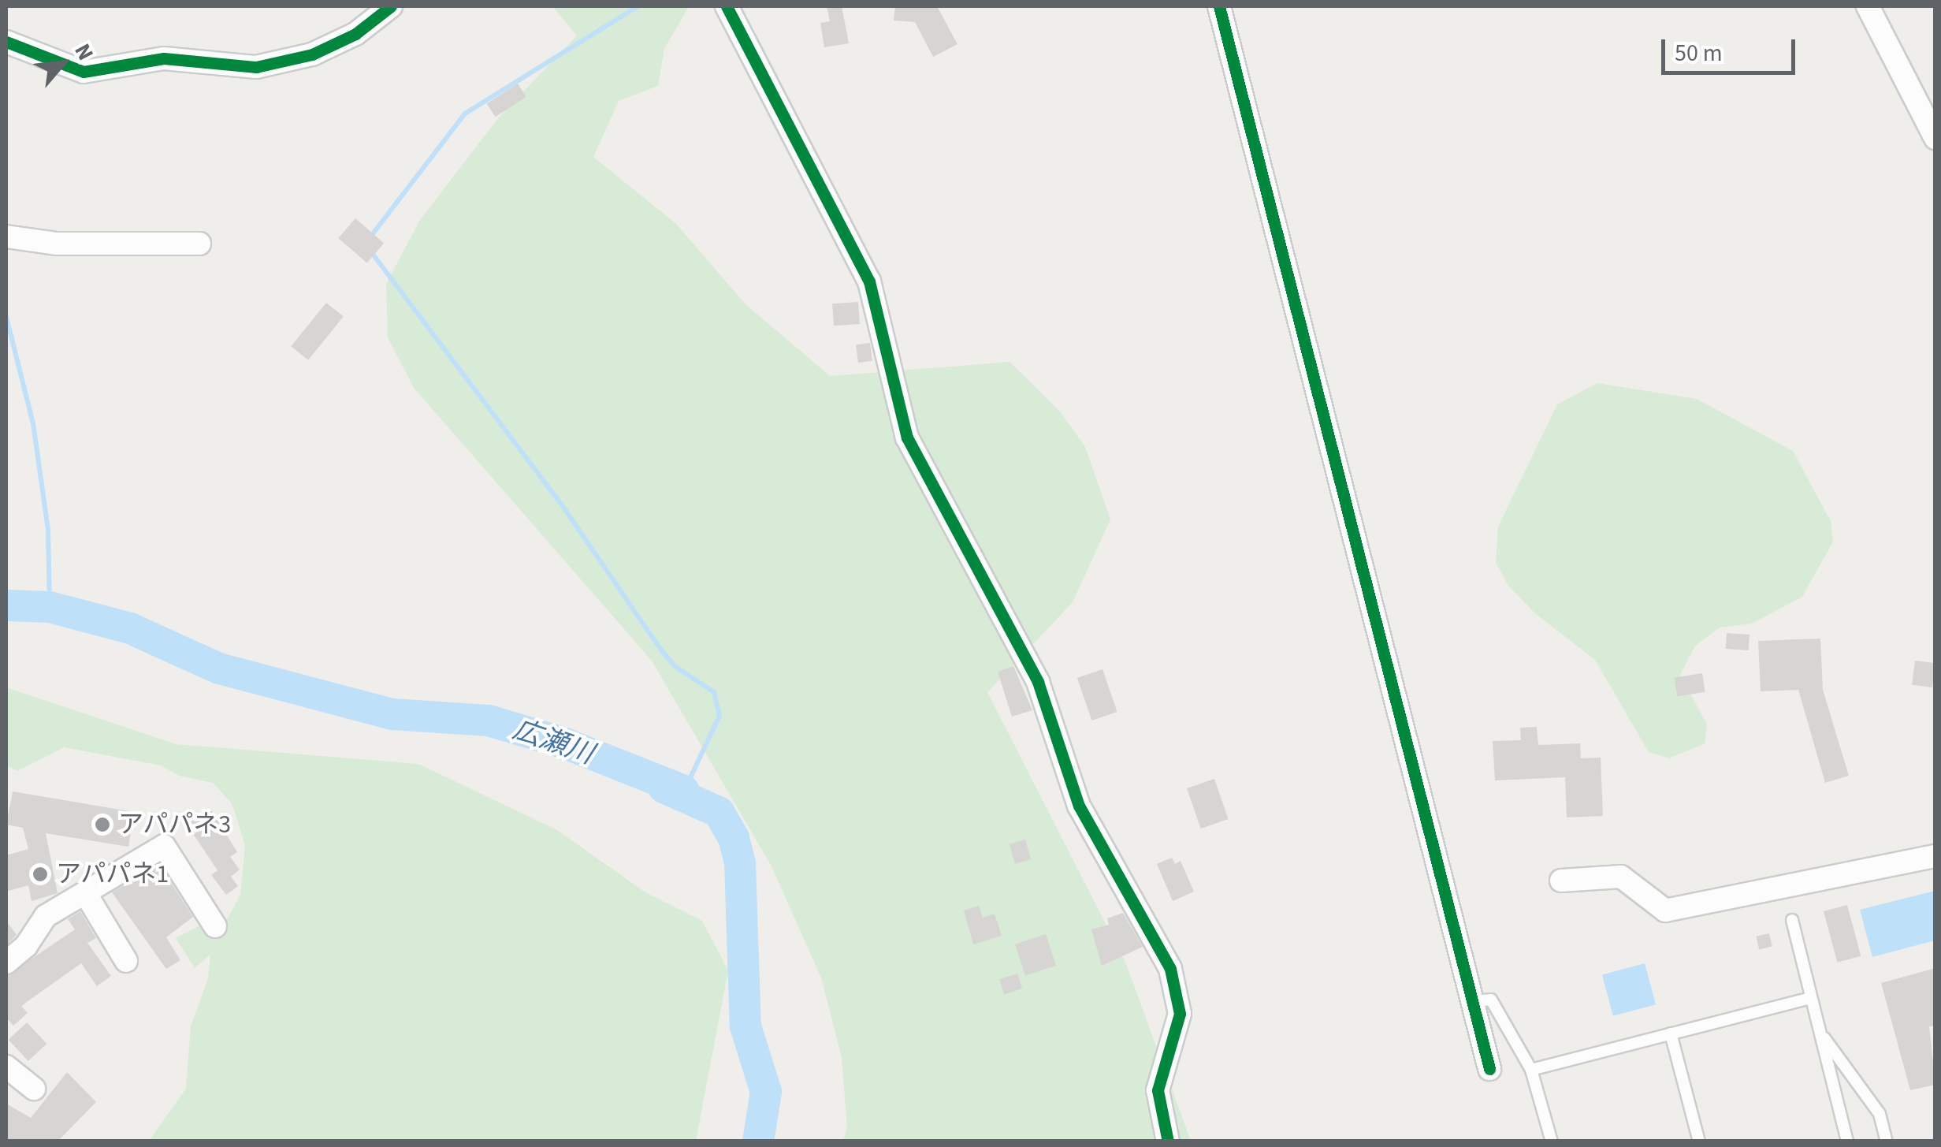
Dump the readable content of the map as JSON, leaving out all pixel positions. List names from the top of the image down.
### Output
{
  "water": ["広瀬川"],
  "places": ["アパパネ3", "アパパネ1"],
  "scale_bar": "50 m",
  "north": "top right"
}
